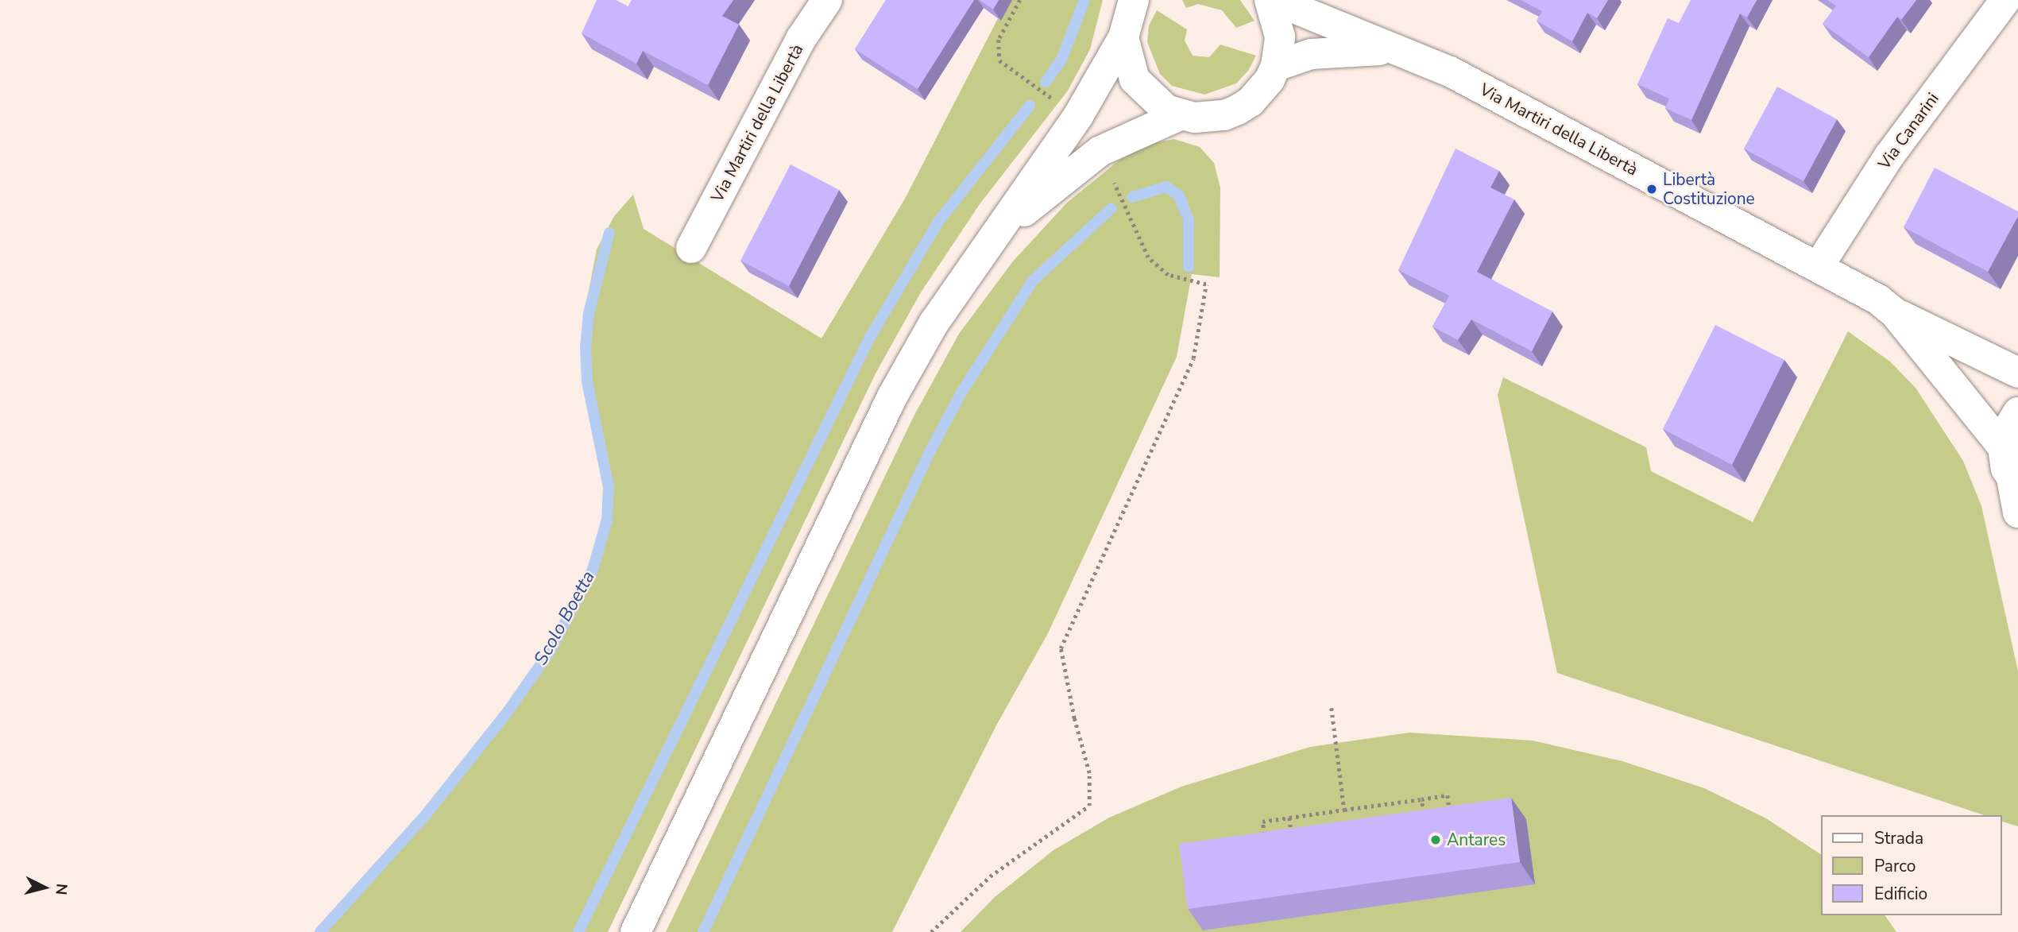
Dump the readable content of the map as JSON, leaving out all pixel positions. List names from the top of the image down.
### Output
{
  "streets": {
    "street": ["Via Martiri della Libertà", "Via Canarini"]
  },
  "crossings": [
    ["Via Martiri della Libertà", "Via Canarini"]
  ],
  "water": ["Scolo Boetta"],
  "places": ["Libertà Costituzione", "Antares"],
  "legend": ["Strada", "Parco", "Edificio"],
  "north": "right"
}
